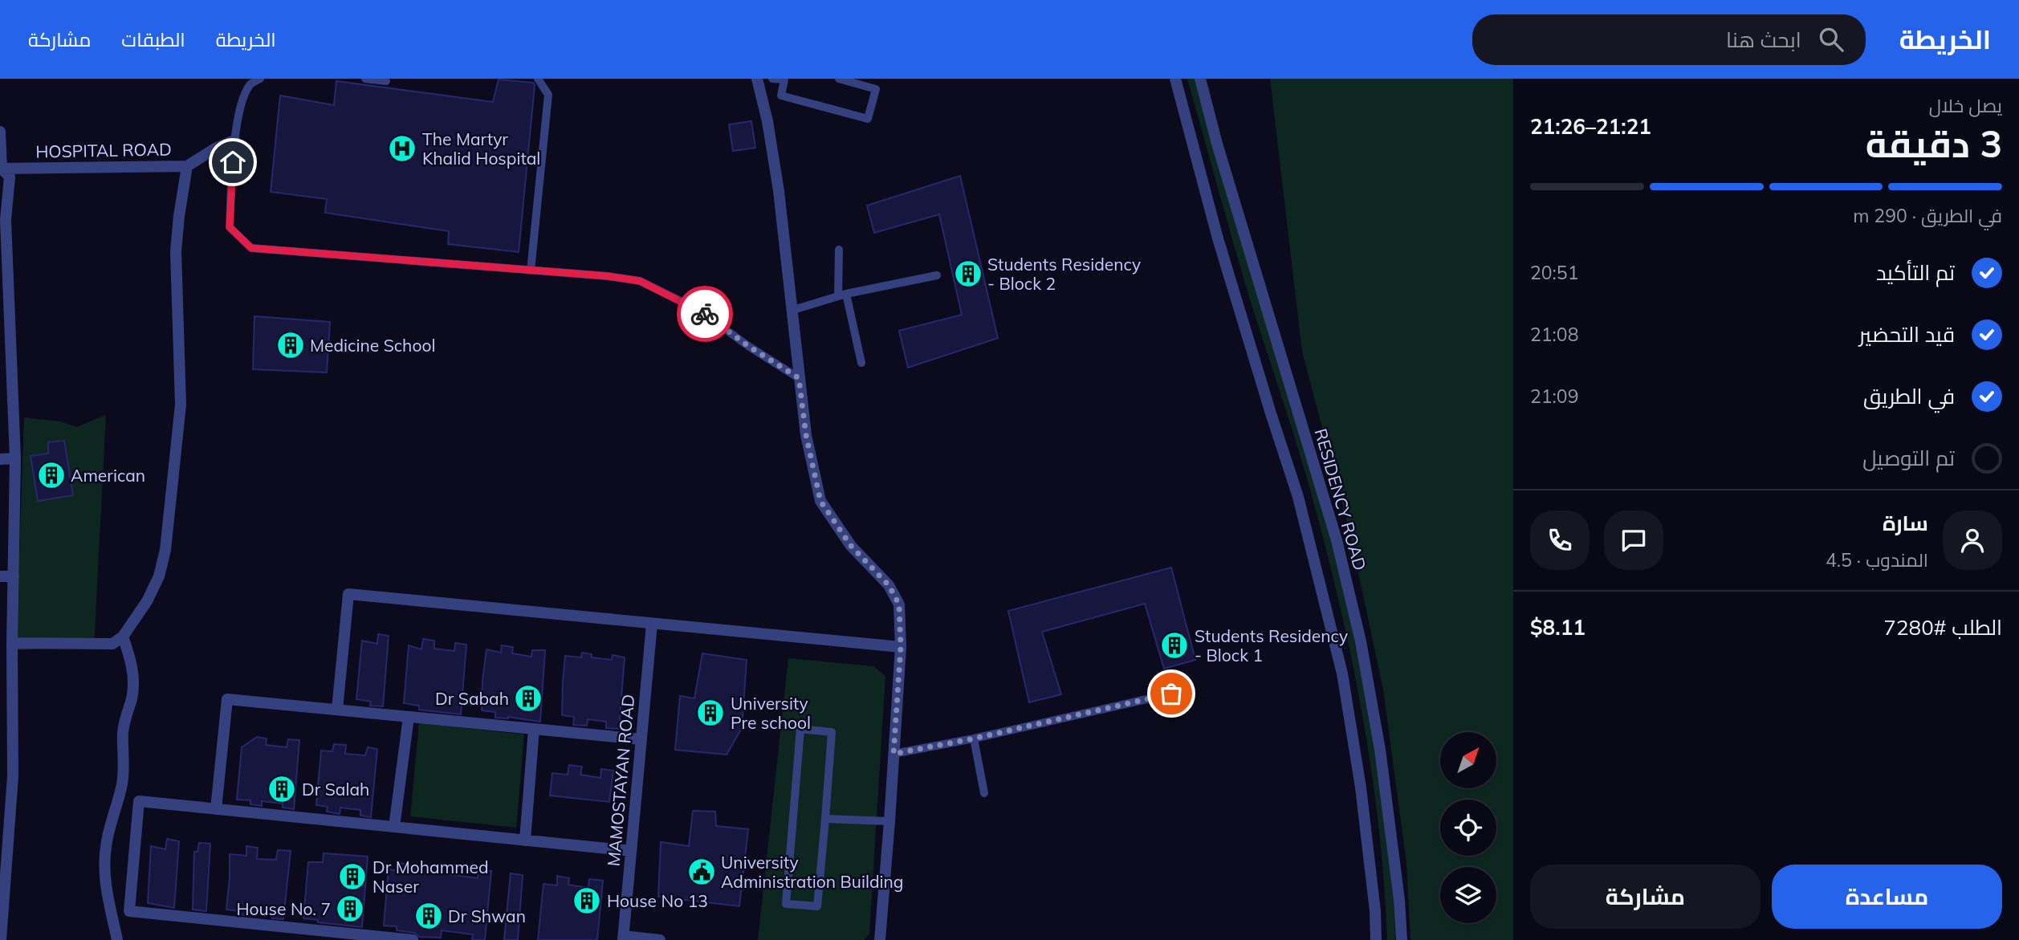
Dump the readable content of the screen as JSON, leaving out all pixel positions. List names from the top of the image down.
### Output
{
  "streets": {
    "street": ["HOSPITAL ROAD", "RESIDENCY ROAD", "MAMOSTAYAN ROAD"]
  },
  "places": {
    "hospital": ["The Martyr Khalid Hospital"],
    "building": [
      "Students Residency - Block 2",
      "Medicine School",
      "American",
      "Students Residency - Block 1",
      "Dr Sabah",
      "University Pre school",
      "Dr Salah",
      "Dr Mohammed Naser",
      "House No 13",
      "House No. 7",
      "Dr Shwan"
    ],
    "public building": ["University Administration Building"]
  },
  "north": "top right",
  "page": {
    "header": "الخريطة",
    "search": "ابحث هنا",
    "nav": ["الخريطة", "الطبقات", "مشاركة"],
    "heading": ["3 دقيقة", "يصل خلال", "21:21–21:26"],
    "panel": [
      "سارة",
      "المندوب · 4.5",
      "الطلب #7280",
      "$8.11"
    ],
    "bar": "في الطريق · 290 m",
    "list": [
      ["تم التأكيد", "20:51"],
      ["قيد التحضير", "21:08"],
      ["في الطريق", "21:09"],
      "تم التوصيل"
    ],
    "buttons": ["مساعدة", "مشاركة"]
  }
}
